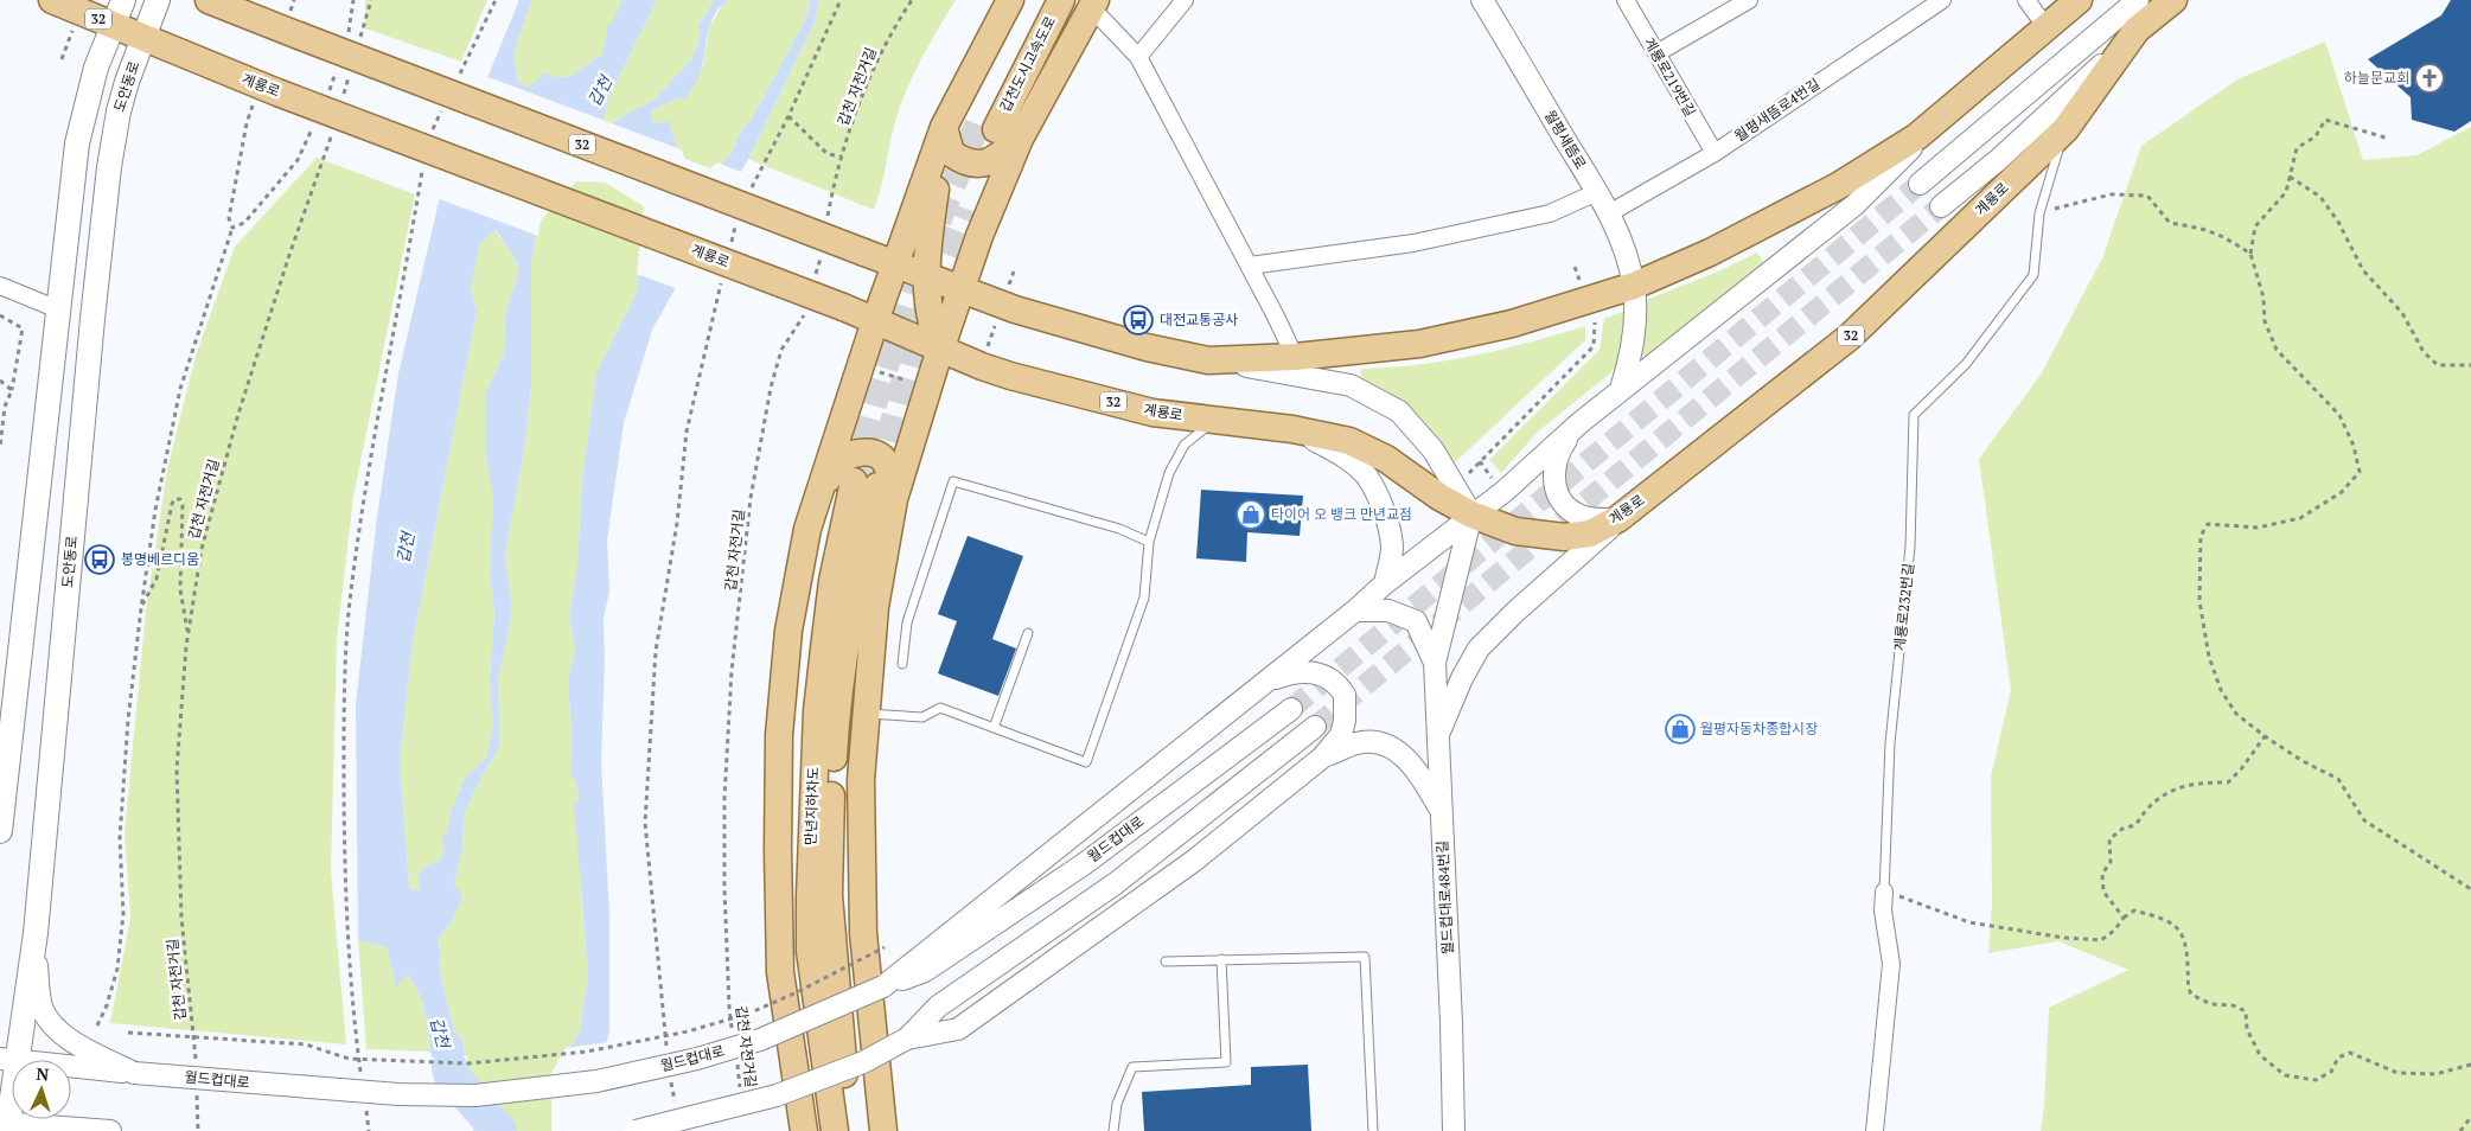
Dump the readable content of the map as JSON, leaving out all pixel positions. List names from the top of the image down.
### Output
{
  "streets": {
    "main road": [
      "32",
      "갑천도시고속도로",
      "계룡로",
      "도안동로",
      "만년지하차도"
    ],
    "street": [
      "계룡로219번길",
      "월평새뜸로4번길",
      "월평새뜸로",
      "계룡로232번길",
      "월드컵대로",
      "월드컵대로484번길"
    ],
    "path": ["갑천 자전거길"]
  },
  "crossings": [
    ["32", "계룡로"],
    ["32", "계룡로232번길"],
    ["계룡로219번길", "월평새뜸로4번길"],
    ["계룡로", "도안동로"],
    ["계룡로", "계룡로232번길"],
    ["도안동로", "월드컵대로"],
    ["월평새뜸로4번길", "월평새뜸로"]
  ],
  "water": ["갑천"],
  "places": {
    "church": ["하늘문교회"],
    "bus stop": ["대전교통공사", "봉명베르디움"],
    "shop": ["타이어 오 뱅크 만년교점", "월평자동차종합시장"]
  },
  "north": "top"
}
